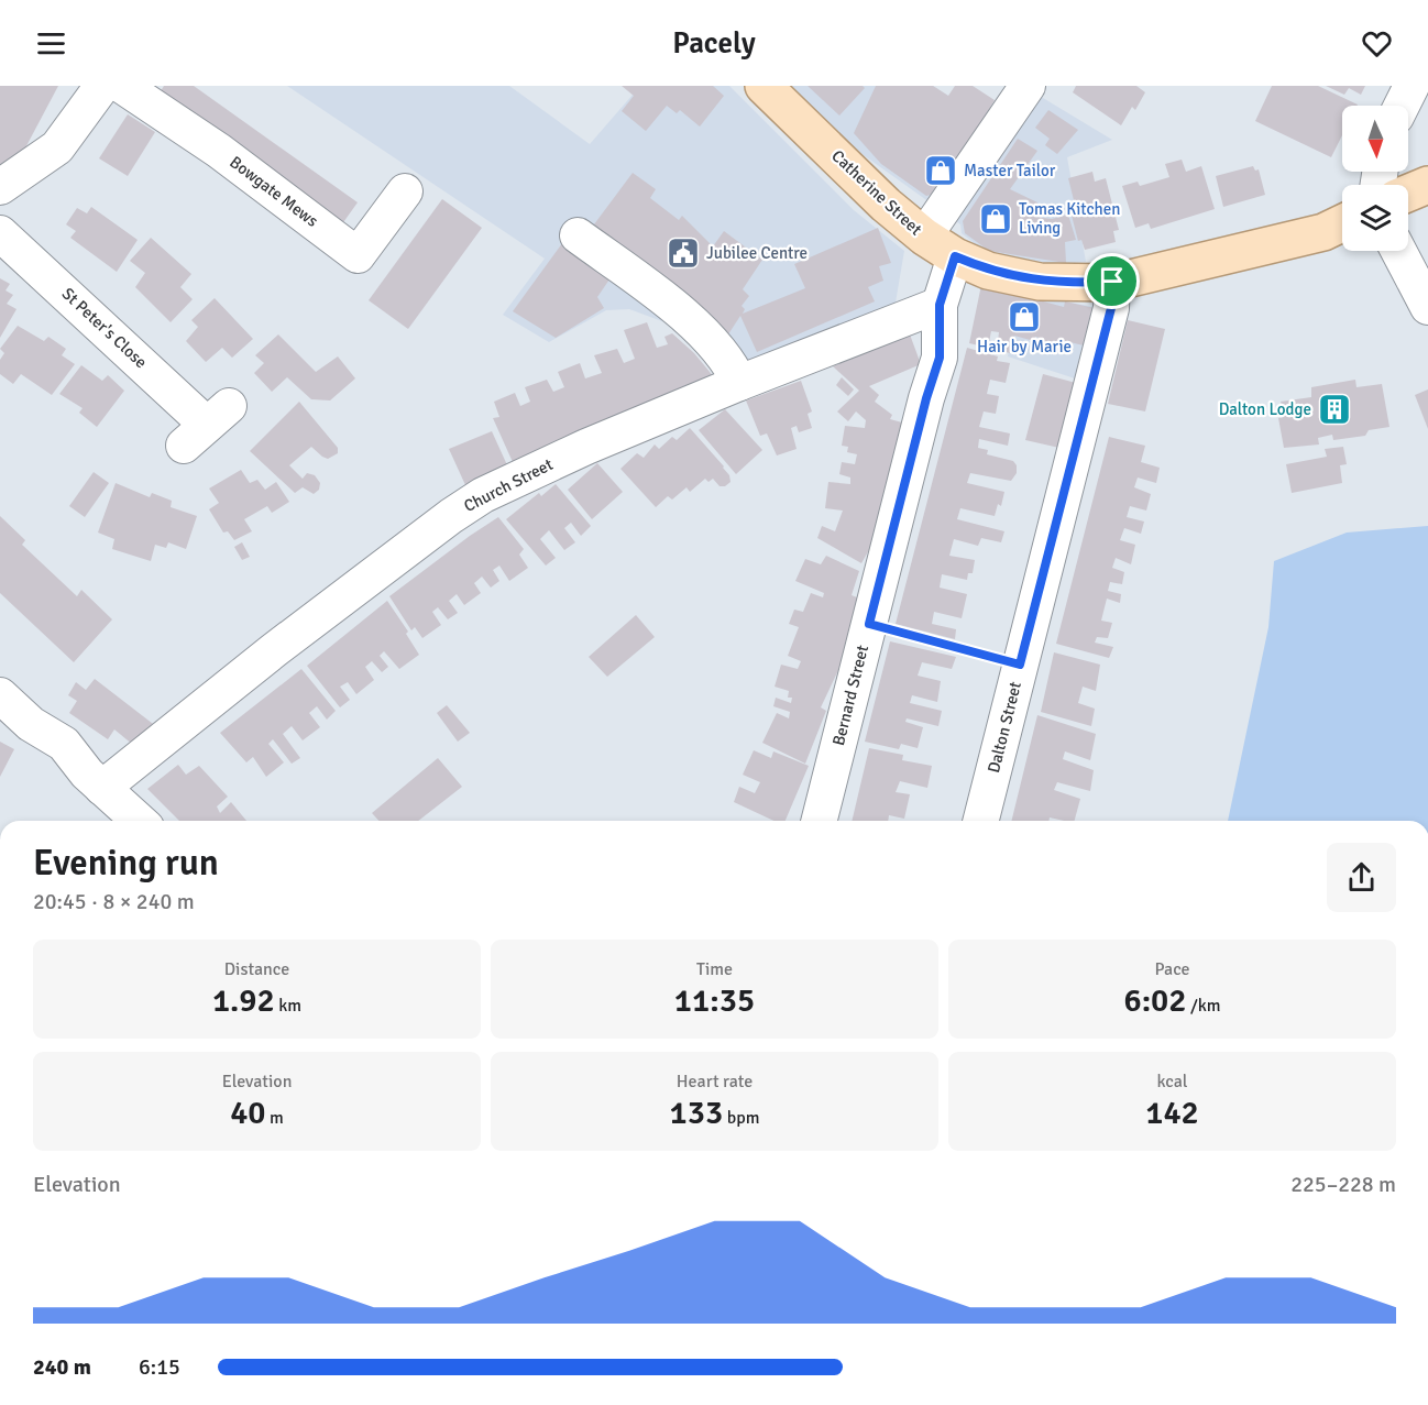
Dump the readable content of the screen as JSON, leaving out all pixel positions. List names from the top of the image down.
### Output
{
  "streets": {
    "main road": ["Catherine Street"],
    "street": [
      "Bowgate Mews",
      "St Peter's Close",
      "Church Street",
      "Bernard Street",
      "Dalton Street"
    ]
  },
  "crossings": [
    ["Catherine Street", "Bernard Street"],
    ["Catherine Street", "Dalton Street"],
    ["Church Street", "Bernard Street"]
  ],
  "places": {
    "shop": ["Master Tailor", "Tomas Kitchen Living", "Hair by Marie"],
    "public building": ["Jubilee Centre"],
    "building": ["Dalton Lodge"]
  },
  "north": "bottom",
  "page": {
    "header": "Pacely",
    "heading": ["Evening run", "20:45 · 8 × 240 m"],
    "stats": [
      ["Distance", "1.92 km"],
      ["Time", "11:35"],
      ["Pace", "6:02 /km"],
      ["Elevation", "40 m"],
      ["Heart rate", "133 bpm"],
      ["kcal", "142"]
    ],
    "chart": ["Elevation", "225–228 m"],
    "list": [
      {
        "name": "240 m",
        "note": "6:15"
      }
    ]
  }
}
